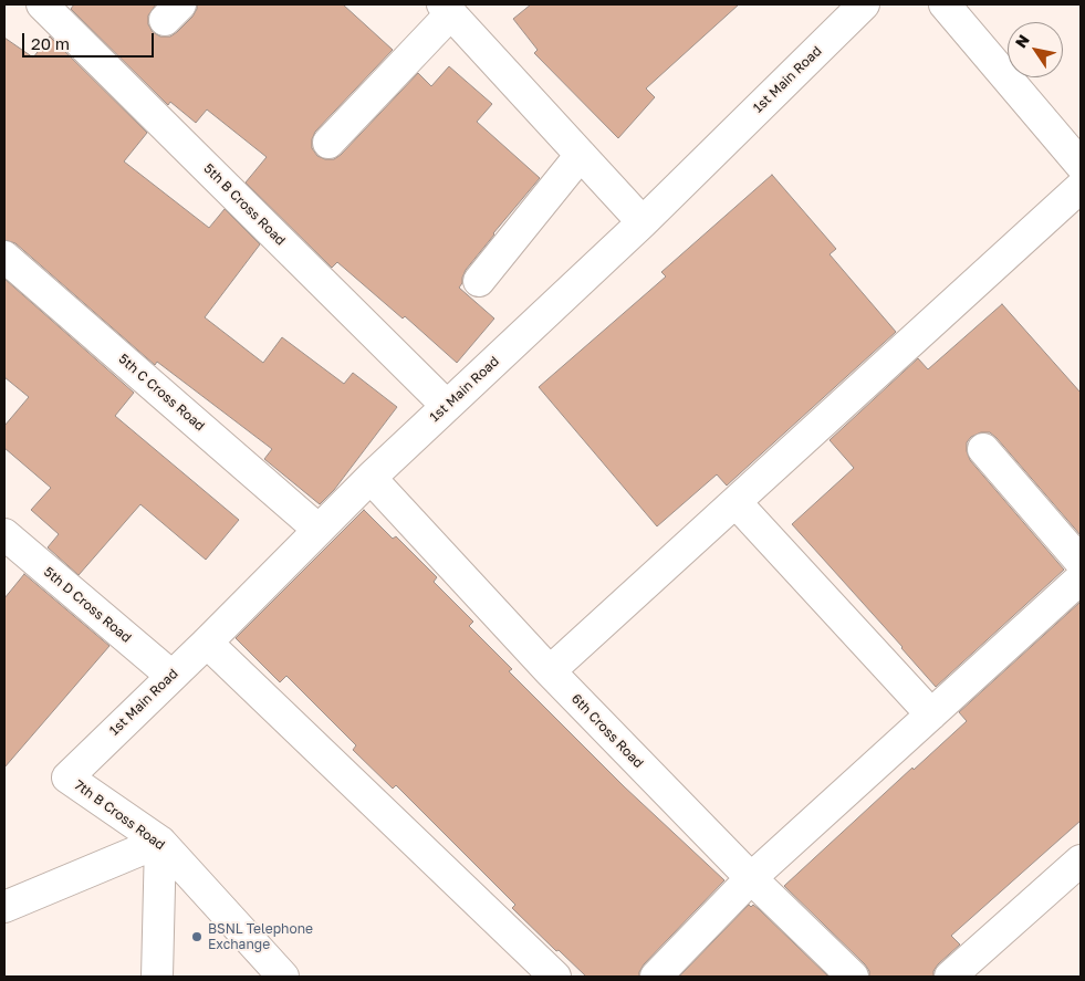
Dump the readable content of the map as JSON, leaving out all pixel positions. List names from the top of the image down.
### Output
{
  "streets": {
    "street": [
      "1st Main Road",
      "5th B Cross Road",
      "5th C Cross Road",
      "5th D Cross Road",
      "6th Cross Road",
      "7th B Cross Road"
    ]
  },
  "crossings": [
    ["1st Main Road", "5th B Cross Road"],
    ["1st Main Road", "5th C Cross Road"],
    ["1st Main Road", "5th D Cross Road"],
    ["1st Main Road", "6th Cross Road"],
    ["1st Main Road", "7th B Cross Road"]
  ],
  "places": ["BSNL Telephone Exchange"],
  "scale_bar": "20 m",
  "north": "top left"
}
